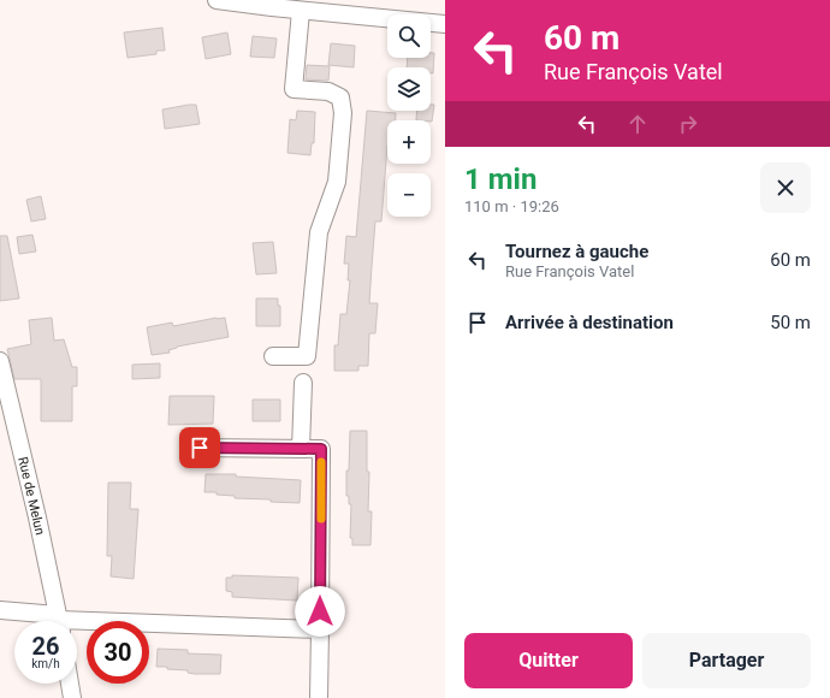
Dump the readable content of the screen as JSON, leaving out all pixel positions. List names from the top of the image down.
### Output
{
  "streets": {
    "street": ["Rue de Melun"]
  },
  "page": {
    "turn": ["60 m", "Rue François Vatel"],
    "map_buttons": ["+", "−"],
    "heading": ["1 min", "110 m · 19:26"],
    "list": [
      {
        "name": "Tournez à gauche",
        "note": "Rue François Vatel",
        "value": "60 m"
      },
      {
        "name": "Arrivée à destination",
        "value": "50 m"
      }
    ],
    "speed": "26 km/h",
    "limit": "30",
    "buttons": ["Quitter", "Partager"]
  }
}
